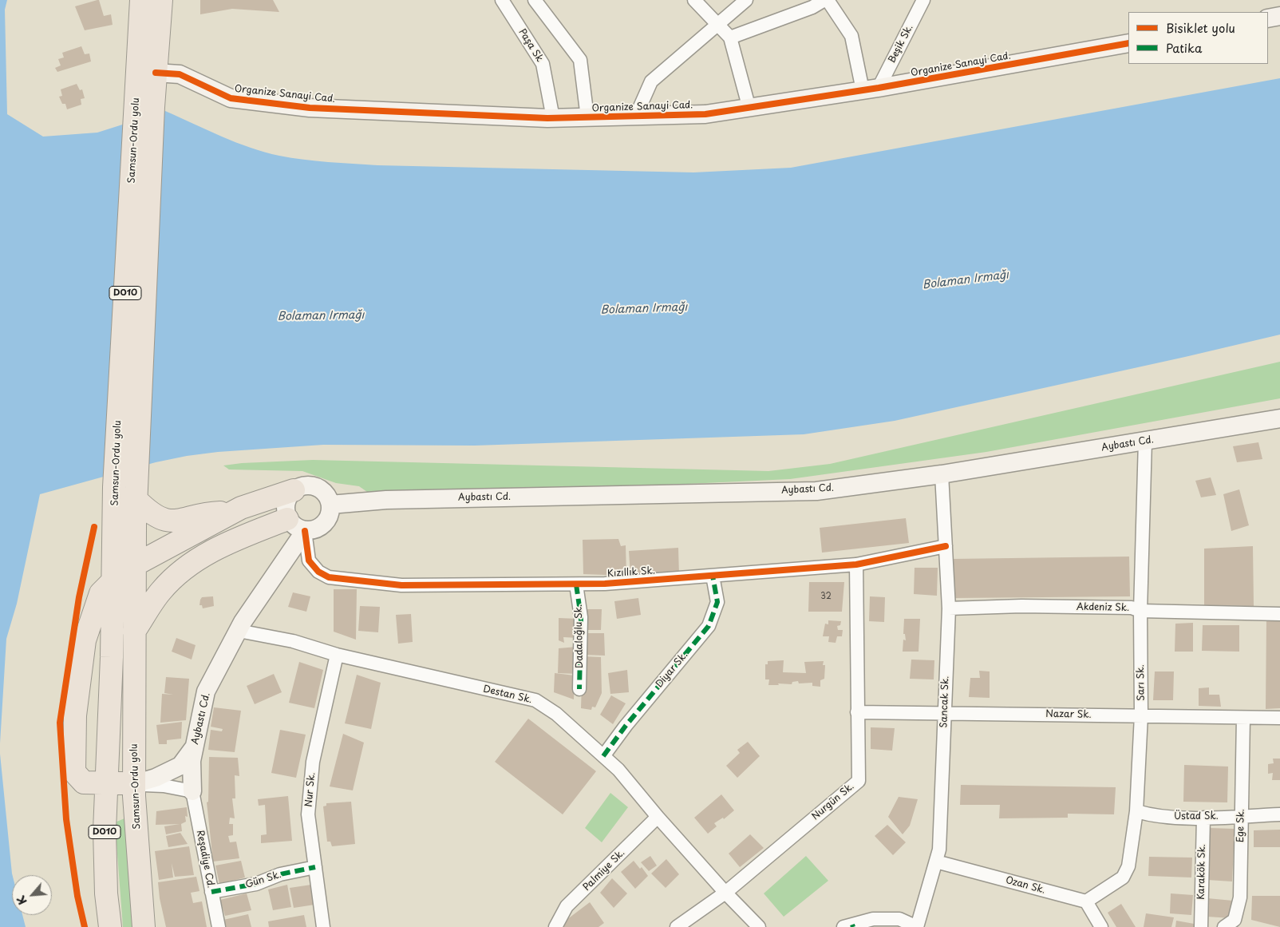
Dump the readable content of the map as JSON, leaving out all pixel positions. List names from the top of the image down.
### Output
{
  "streets": {
    "highway": ["Samsun-Ordu yolu", "D010"],
    "main road": ["Organize Sanayi Cad.", "Aybastı Cd."],
    "street": [
      "Beşik Sk.",
      "Paşa Sk",
      "Kızıllık Sk.",
      "Akdeniz Sk.",
      "Dadaloğlu Sk.",
      "Diyar Sk.",
      "Sarı Sk.",
      "Destan Sk.",
      "Sancak Sk.",
      "Nazar Sk.",
      "Nur Sk.",
      "Nurgün Sk.",
      "Üstad Sk.",
      "Ege Sk.",
      "Reşadiye Cd.",
      "Palmiye Sk.",
      "Karakök Sk.",
      "Gün Sk.",
      "Ozan Sk."
    ]
  },
  "crossings": [
    ["Beşik Sk.", "Organize Sanayi Cad."],
    ["Paşa Sk", "Organize Sanayi Cad."],
    ["Organize Sanayi Cad.", "Samsun-Ordu yolu"],
    ["Aybastı Cd.", "Kızıllık Sk."],
    ["Aybastı Cd.", "Sarı Sk."],
    ["Aybastı Cd.", "Destan Sk."],
    ["Aybastı Cd.", "Sancak Sk."],
    ["Aybastı Cd.", "Reşadiye Cd."],
    ["Kızıllık Sk.", "Dadaloğlu Sk."],
    ["Kızıllık Sk.", "Diyar Sk."],
    ["Kızıllık Sk.", "Sancak Sk."],
    ["Kızıllık Sk.", "Nurgün Sk."],
    ["Akdeniz Sk.", "Sarı Sk."],
    ["Akdeniz Sk.", "Sancak Sk."],
    ["Diyar Sk.", "Destan Sk."],
    ["Sarı Sk.", "Nazar Sk."],
    ["Sarı Sk.", "Üstad Sk."],
    ["Sarı Sk.", "Ozan Sk."],
    ["Destan Sk.", "Nur Sk."],
    ["Destan Sk.", "Nurgün Sk."],
    ["Destan Sk.", "Palmiye Sk."],
    ["Sancak Sk.", "Nazar Sk."],
    ["Sancak Sk.", "Ozan Sk."],
    ["Nazar Sk.", "Nurgün Sk."],
    ["Nazar Sk.", "Ege Sk."],
    ["Nur Sk.", "Gün Sk."],
    ["Üstad Sk.", "Ege Sk."],
    ["Üstad Sk.", "Karakök Sk."],
    ["Reşadiye Cd.", "Gün Sk."]
  ],
  "water": ["Bolaman Irmağı"],
  "house_numbers": ["32"],
  "legend": ["Bisiklet yolu", "Patika"],
  "north": "bottom left"
}
